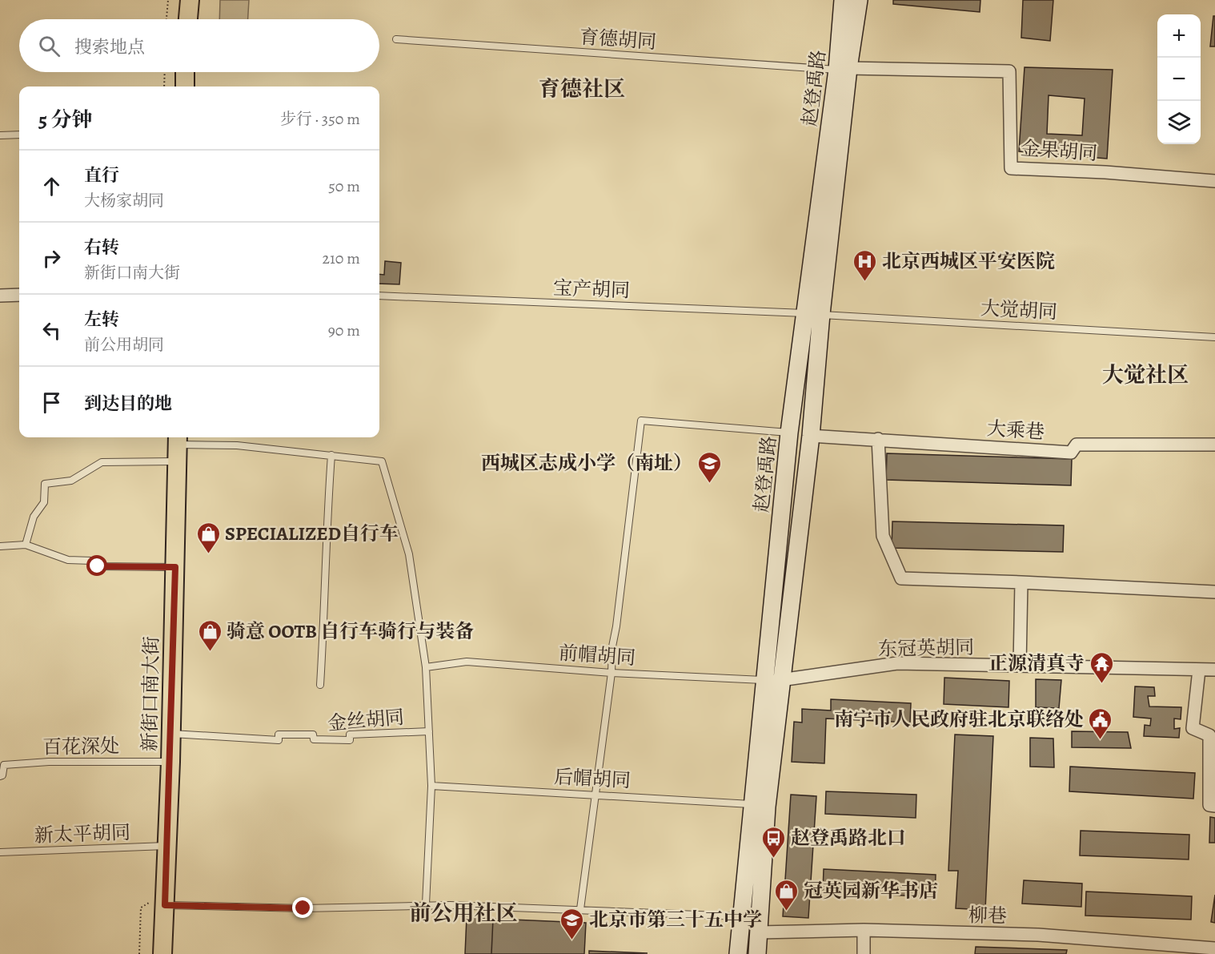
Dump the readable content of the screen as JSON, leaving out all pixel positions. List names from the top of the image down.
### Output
{
  "streets": {
    "main road": ["赵登禹路", "新街口南大街"],
    "street": [
      "金果胡同",
      "大乘巷",
      "东冠英胡同",
      "柳巷"
    ],
    "lane": [
      "育德胡同",
      "宝产胡同",
      "大觉胡同",
      "前帽胡同",
      "金丝胡同",
      "百花深处",
      "后帽胡同",
      "新太平胡同"
    ]
  },
  "crossings": [
    ["育德胡同", "赵登禹路"],
    ["育德胡同", "金果胡同"],
    ["赵登禹路", "金果胡同"],
    ["赵登禹路", "宝产胡同"],
    ["赵登禹路", "大觉胡同"],
    ["赵登禹路", "大乘巷"],
    ["赵登禹路", "东冠英胡同"],
    ["赵登禹路", "前帽胡同"],
    ["赵登禹路", "后帽胡同"],
    ["赵登禹路", "柳巷"],
    ["宝产胡同", "大觉胡同"],
    ["东冠英胡同", "前帽胡同"],
    ["新街口南大街", "金丝胡同"],
    ["新街口南大街", "百花深处"],
    ["新街口南大街", "新太平胡同"]
  ],
  "districts": ["育德社区", "大觉社区", "前公用社区"],
  "places": {
    "hospital": ["北京西城区平安医院"],
    "school or university": ["西城区志成小学（南址）", "北京市第三十五中学"],
    "shop": ["SPECIALIZED自行车", "骑意 OOTB 自行车骑行与装备", "冠英园新华书店"],
    "temple": ["正源清真寺"],
    "public building": ["南宁市人民政府驻北京联络处"],
    "bus stop": ["赵登禹路北口"]
  },
  "page": {
    "map_buttons": ["+", "−"],
    "search": "搜索地点",
    "heading": ["5 分钟", "步行 · 350 m"],
    "list": [
      ["直行", "大杨家胡同", "50 m"],
      ["右转", "新街口南大街", "210 m"],
      ["左转", "前公用胡同", "90 m"],
      "到达目的地"
    ]
  }
}
